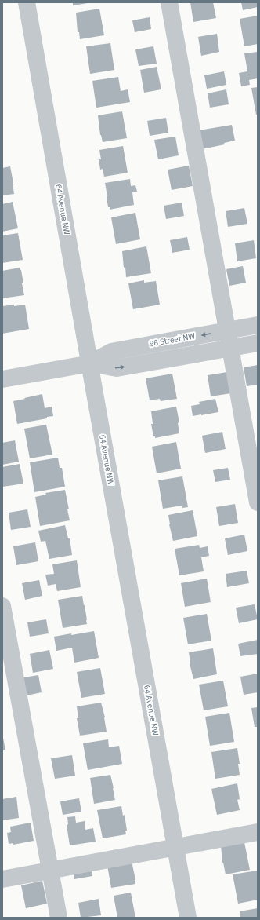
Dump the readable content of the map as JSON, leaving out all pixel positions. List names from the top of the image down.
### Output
{
  "streets": {
    "street": ["64 Avenue NW", "96 Street NW"]
  },
  "crossings": [
    ["64 Avenue NW", "96 Street NW"]
  ]
}
